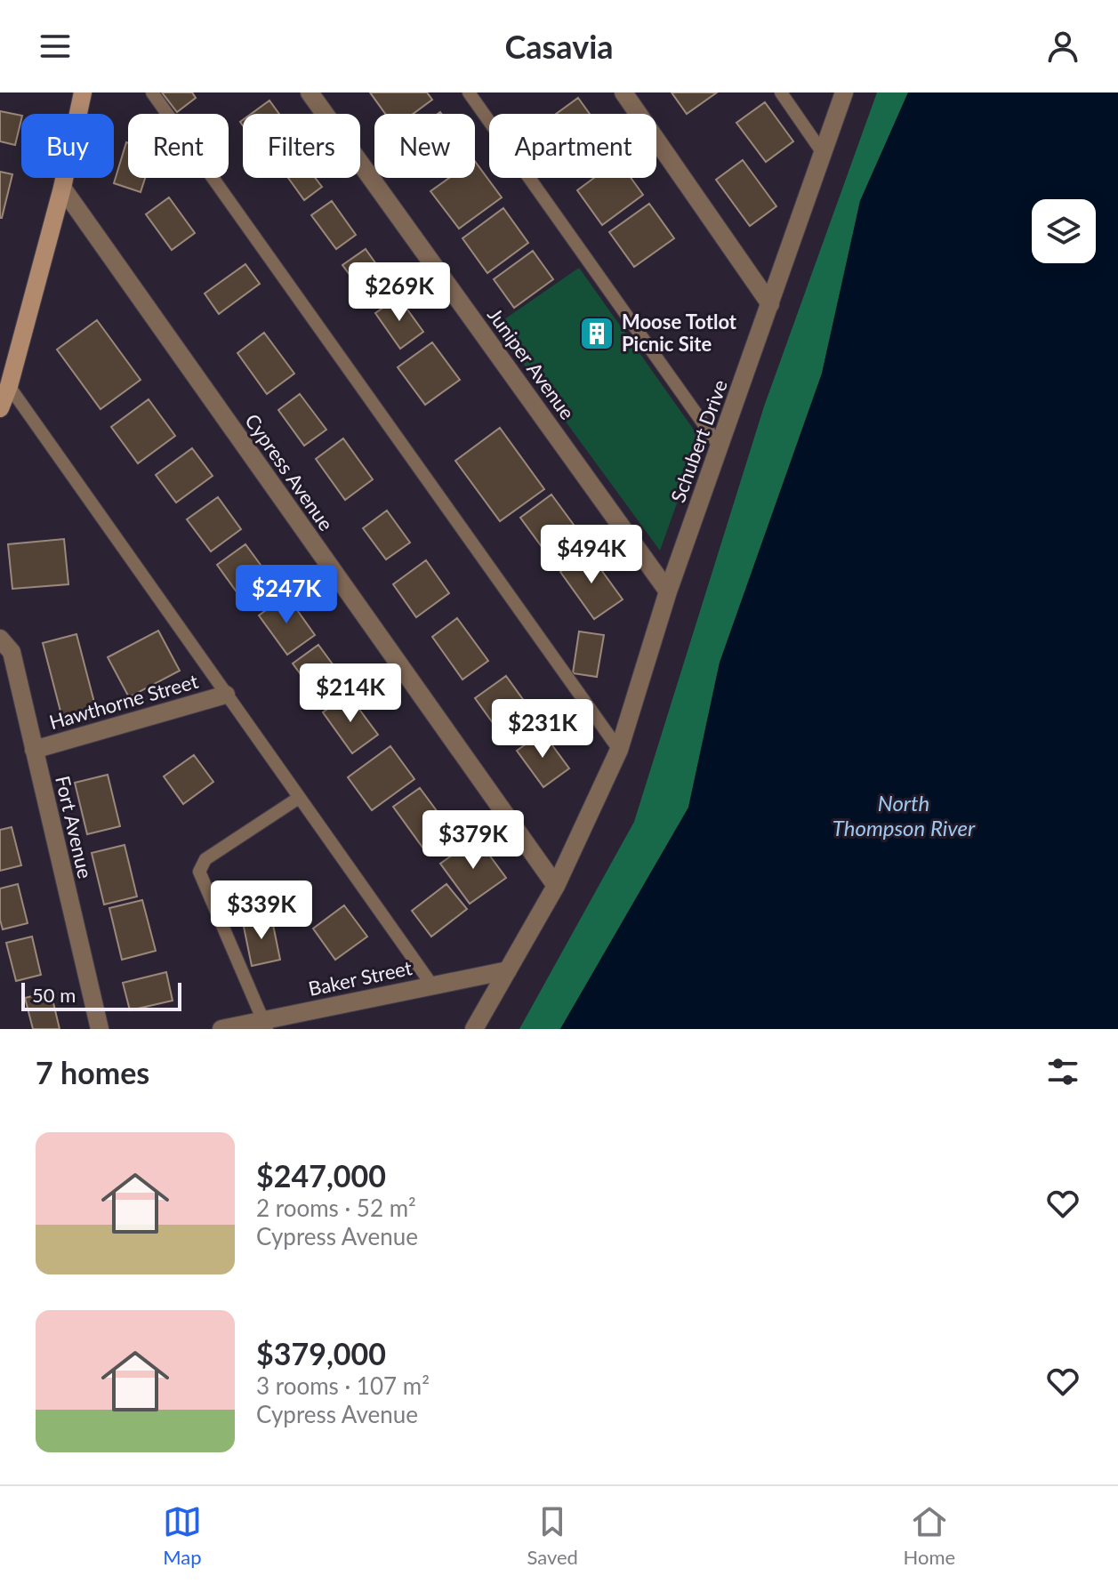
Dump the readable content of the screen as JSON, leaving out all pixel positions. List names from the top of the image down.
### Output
{
  "streets": {
    "street": [
      "Juniper Avenue",
      "Schubert Drive",
      "Cypress Avenue",
      "Hawthorne Street",
      "Fort Avenue",
      "Baker Street"
    ]
  },
  "crossings": [
    ["Juniper Avenue", "Schubert Drive"],
    ["Schubert Drive", "Cypress Avenue"],
    ["Schubert Drive", "Baker Street"],
    ["Hawthorne Street", "Fort Avenue"]
  ],
  "water": ["North Thompson River"],
  "places": {
    "building": ["Moose Totlot Picnic Site"]
  },
  "scale_bar": "50 m",
  "page": {
    "header": "Casavia",
    "chip": [
      "Buy",
      "Rent",
      "Filters",
      "New",
      "Apartment"
    ],
    "price": [
      "$269K",
      "$494K",
      "$247K",
      "$214K",
      "$231K",
      "$379K",
      "$339K"
    ],
    "scale": "50 m",
    "heading": "7 homes",
    "list": [
      {
        "name": "$247,000",
        "note": "2 rooms · 52 m² · Cypress Avenue"
      },
      {
        "name": "$379,000",
        "note": "3 rooms · 107 m² · Cypress Avenue"
      }
    ],
    "tabs": ["Map", "Saved", "Home"]
  }
}
